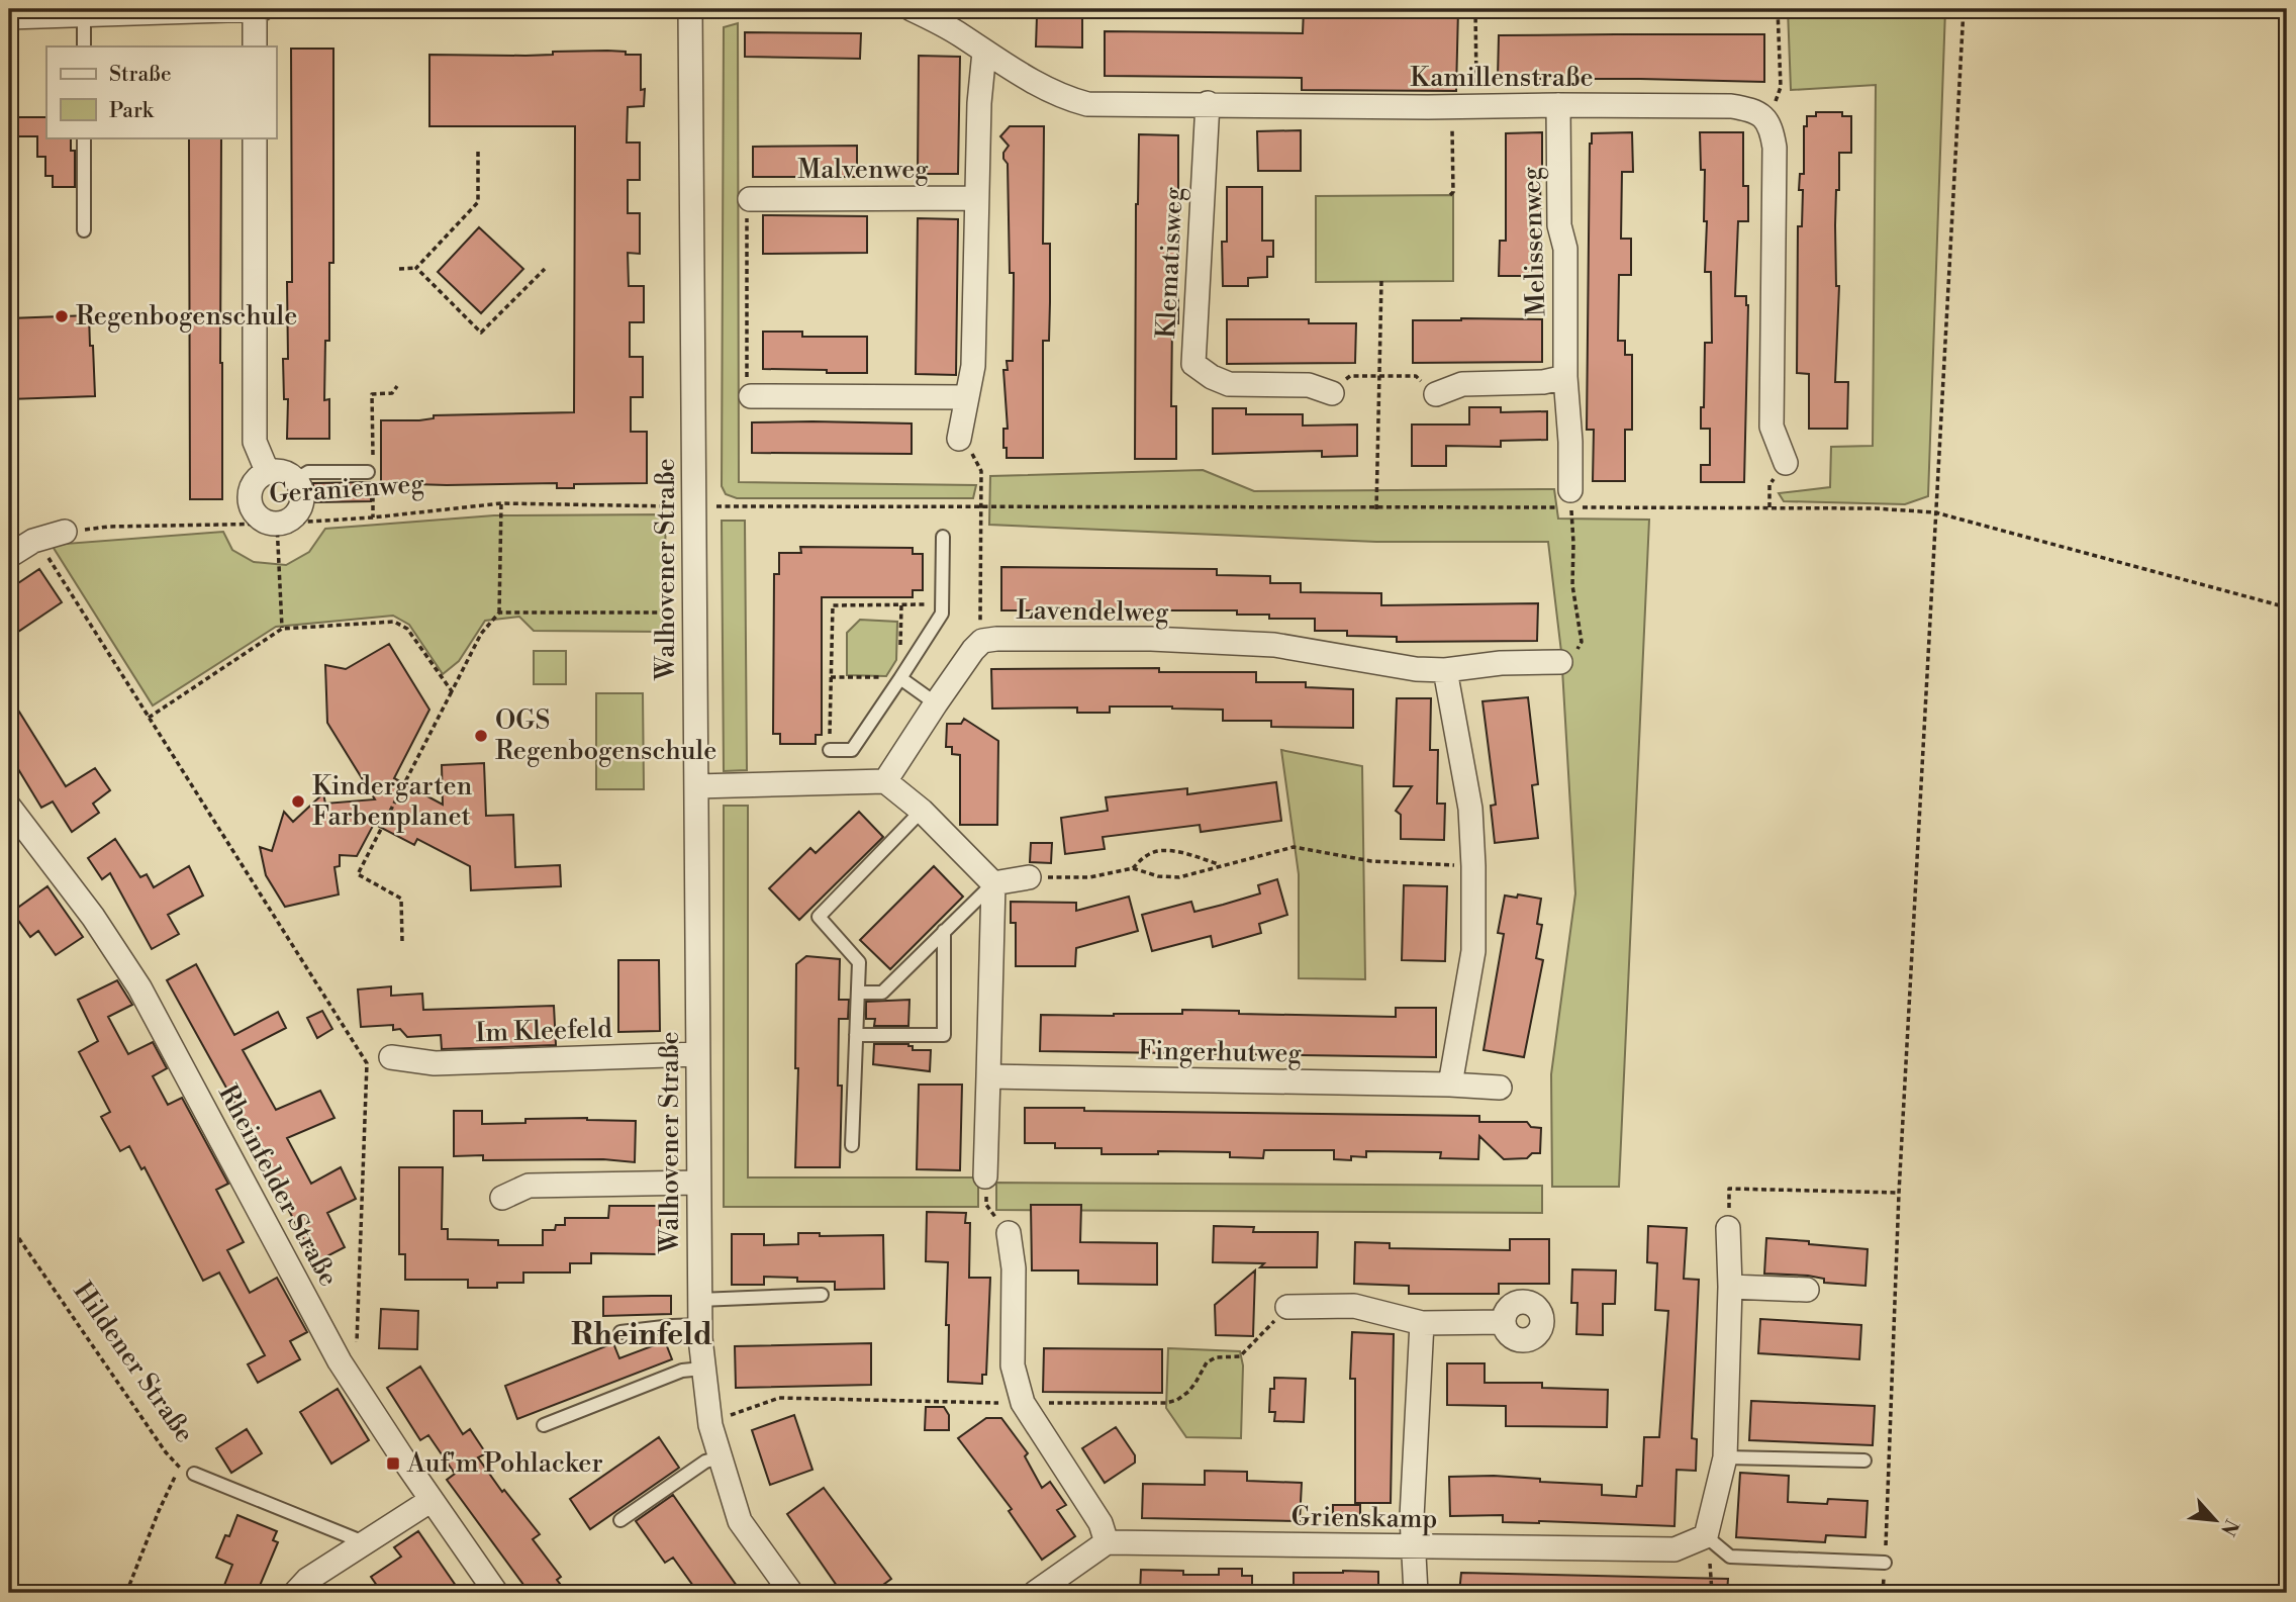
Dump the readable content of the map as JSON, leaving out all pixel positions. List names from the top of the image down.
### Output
{
  "streets": {
    "street": [
      "Kamillenstraße",
      "Malvenweg",
      "Melissenweg",
      "Klematisweg",
      "Walhovener Straße",
      "Lavendelweg",
      "Im Kleefeld",
      "Fingerhutweg",
      "Rheinfelder Straße",
      "Grienskamp"
    ],
    "lane": ["Hildener Straße"],
    "path": ["Geranienweg"]
  },
  "crossings": [
    ["Kamillenstraße", "Melissenweg"],
    ["Kamillenstraße", "Klematisweg"],
    ["Melissenweg", "Geranienweg"],
    ["Geranienweg", "Walhovener Straße"],
    ["Walhovener Straße", "Im Kleefeld"]
  ],
  "districts": ["Rheinfeld"],
  "places": {
    "other": ["Regenbogenschule", "OGS Regenbogenschule", "Kindergarten Farbenplanet"],
    "transit": ["Auf'm Pohlacker"]
  },
  "legend": ["Straße", "Park"],
  "north": "bottom right"
}
